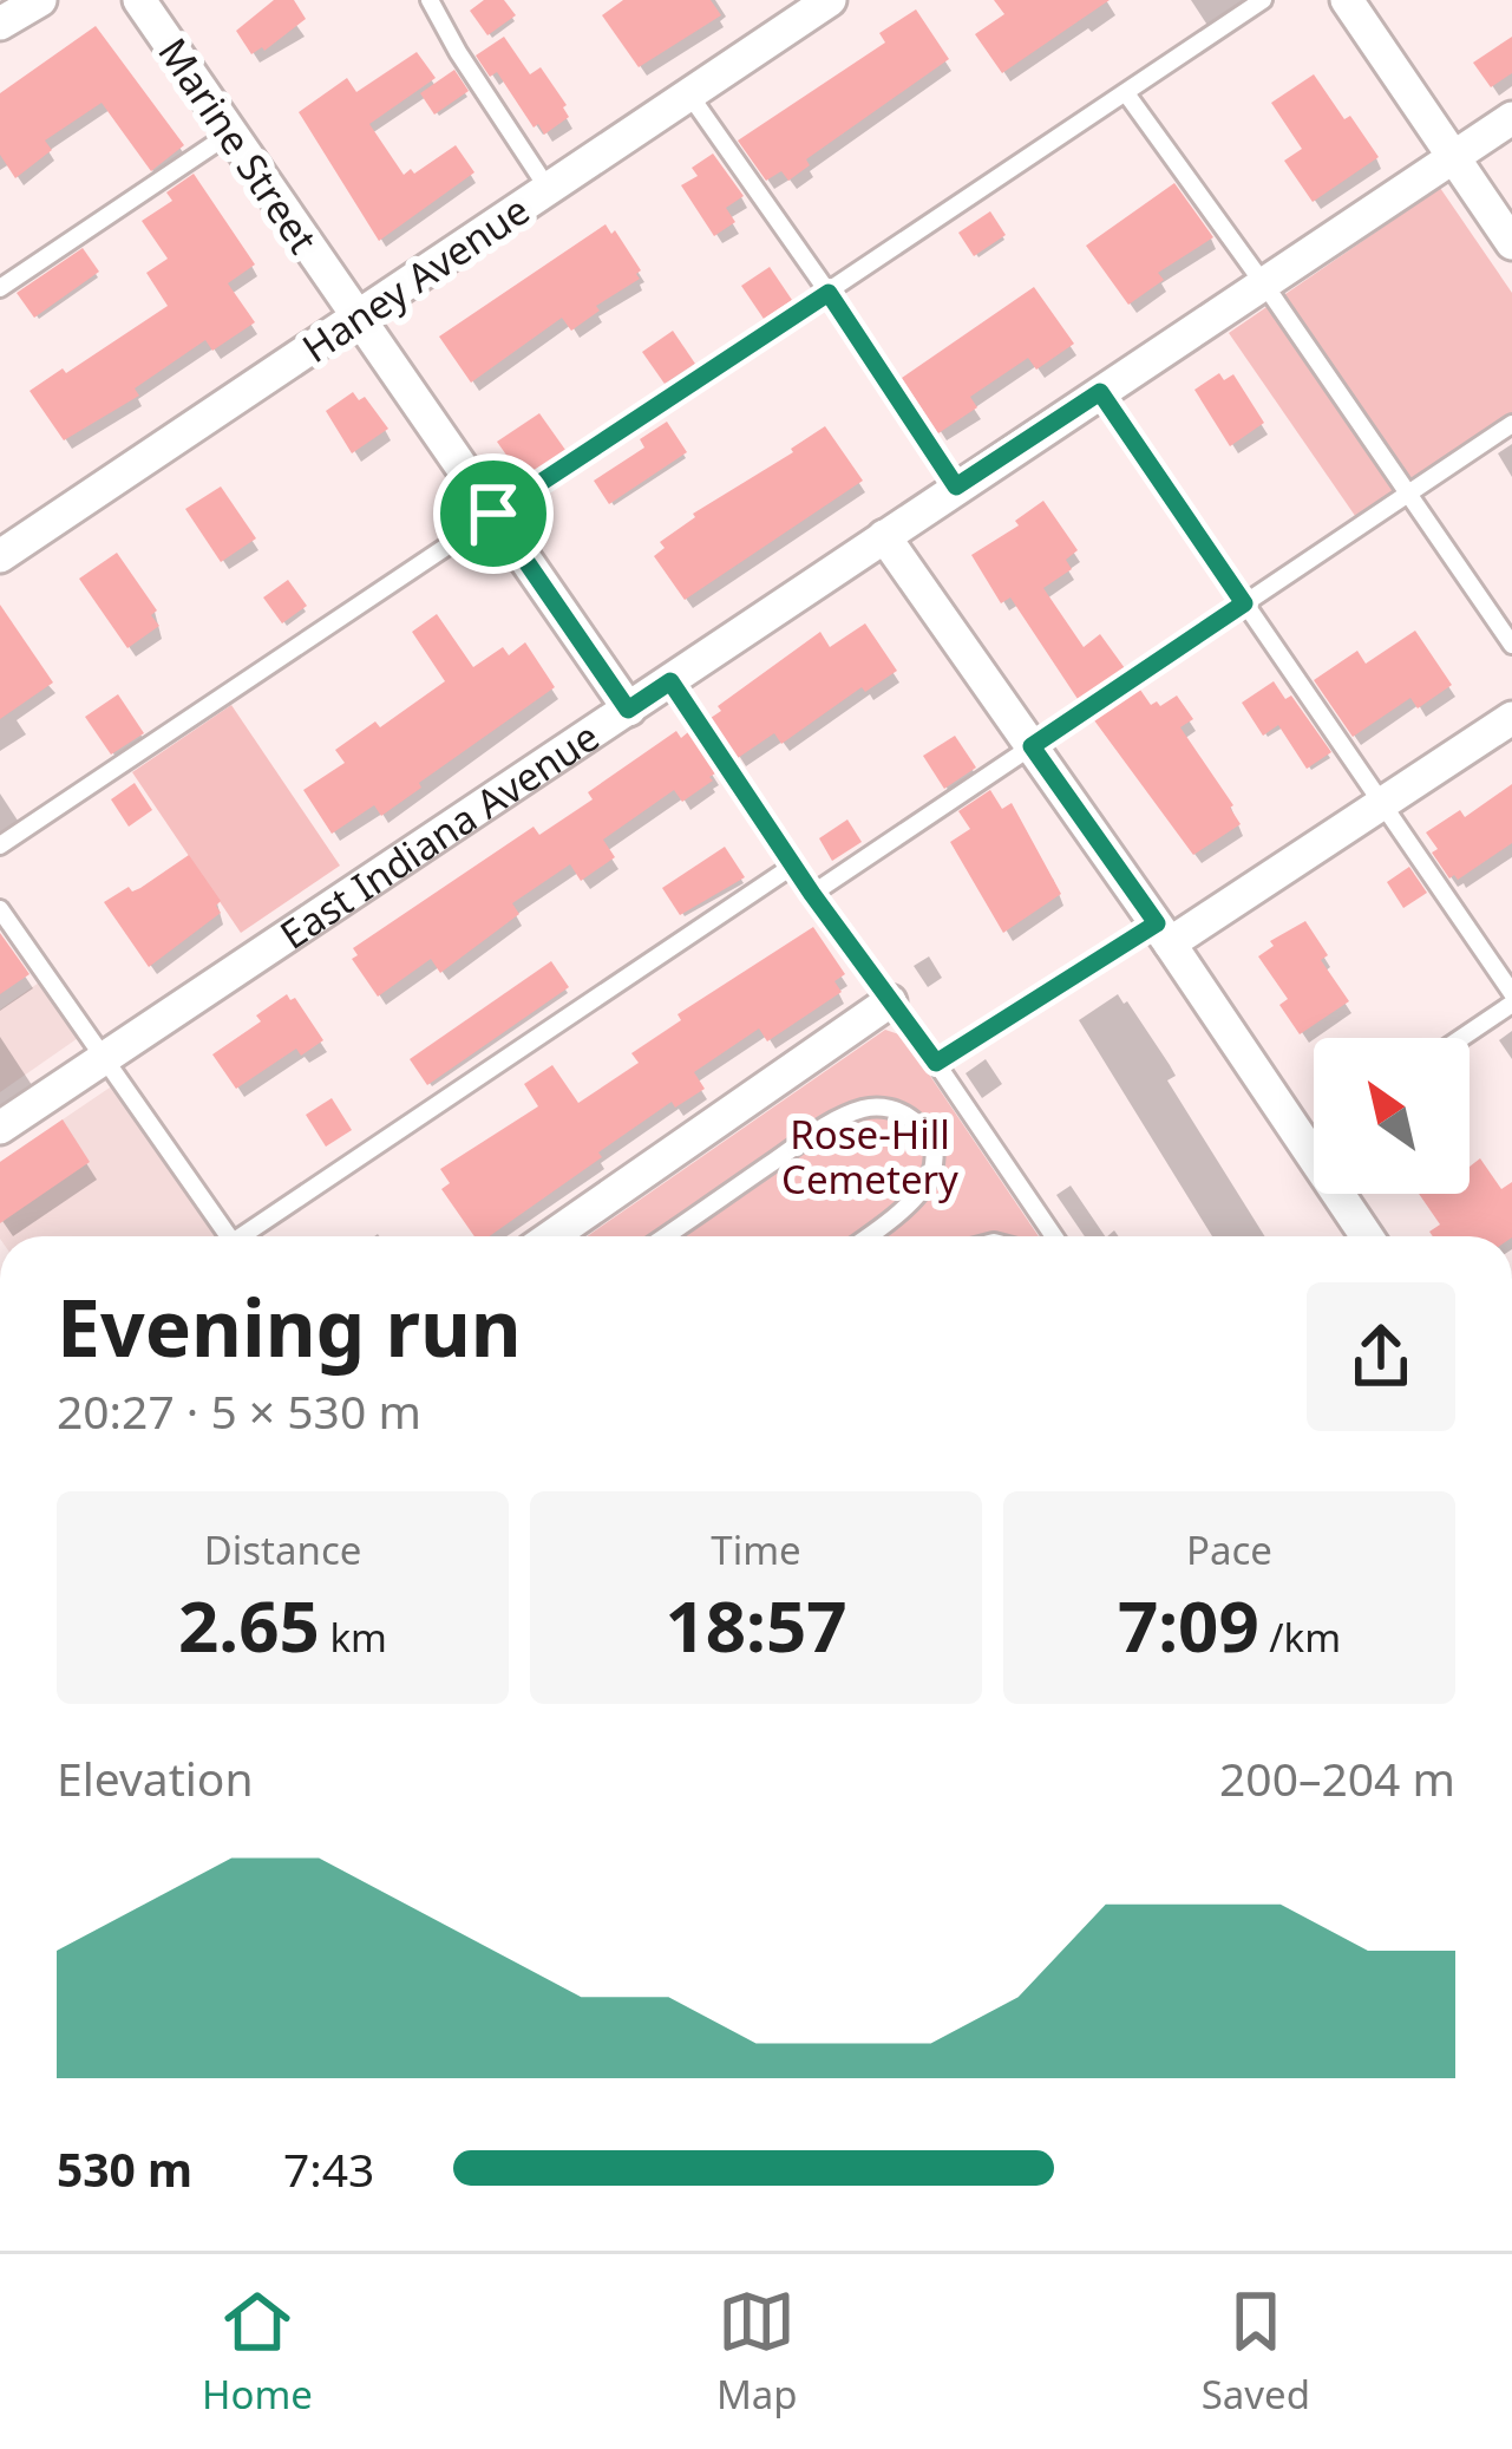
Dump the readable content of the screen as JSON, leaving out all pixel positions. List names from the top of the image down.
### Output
{
  "streets": {
    "street": ["Marine Street", "Haney Avenue", "East Indiana Avenue"]
  },
  "crossings": [
    ["Marine Street", "Haney Avenue"],
    ["Marine Street", "East Indiana Avenue"]
  ],
  "parks": ["Rose-Hill Cemetery"],
  "north": "top left",
  "page": {
    "heading": ["Evening run", "20:27 · 5 × 530 m"],
    "stats": [
      ["Distance", "2.65 km"],
      ["Time", "18:57"],
      ["Pace", "7:09 /km"]
    ],
    "chart": ["Elevation", "200–204 m"],
    "list": [
      {
        "name": "530 m",
        "note": "7:43"
      }
    ],
    "tabs": ["Home", "Map", "Saved"]
  }
}
